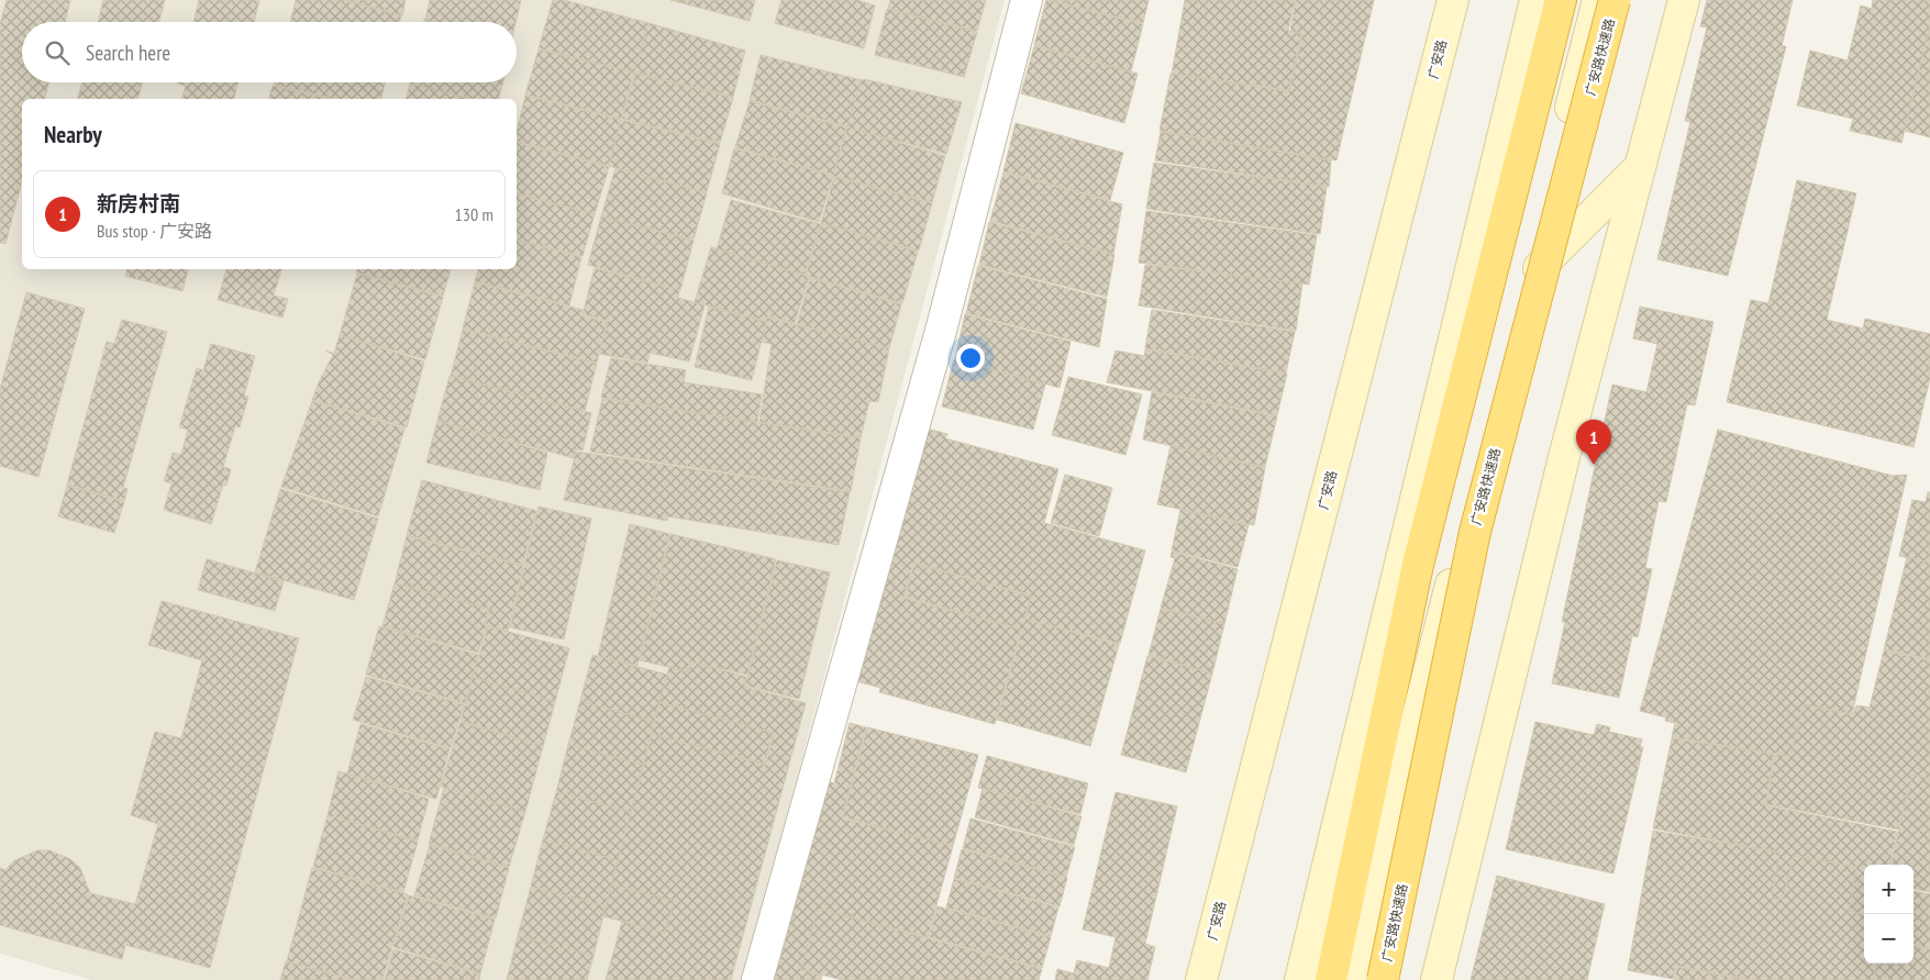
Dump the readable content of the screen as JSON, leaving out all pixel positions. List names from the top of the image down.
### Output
{
  "streets": {
    "highway": ["广安路快速路"],
    "main road": ["广安路"]
  },
  "page": {
    "search": "Search here",
    "heading": "Nearby",
    "list": [
      {
        "mark": "1",
        "name": "新房村南",
        "note": "Bus stop · 广安路",
        "value": "130 m"
      }
    ],
    "pins": "1",
    "map_buttons": ["+", "−"]
  }
}
